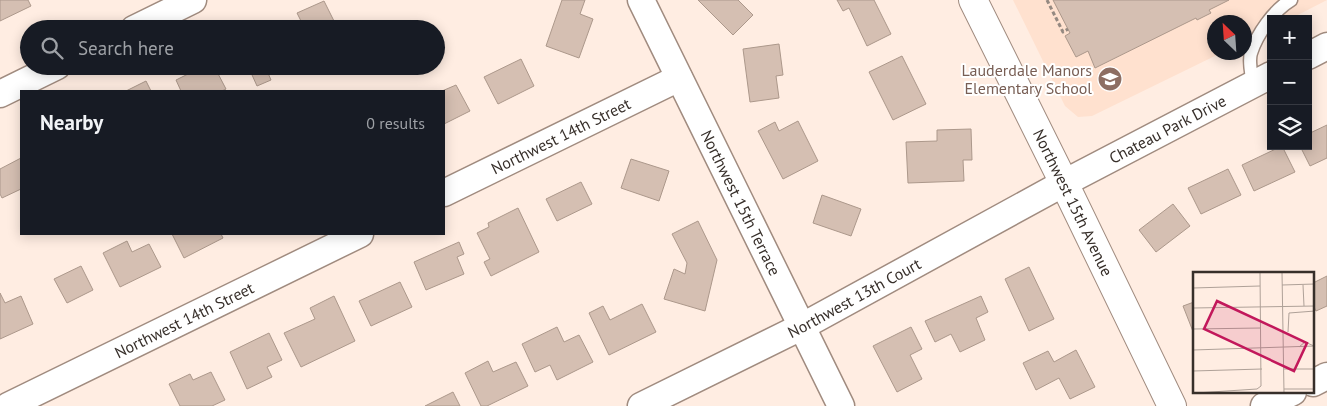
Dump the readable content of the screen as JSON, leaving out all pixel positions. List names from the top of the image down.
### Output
{
  "streets": {
    "street": [
      "Chateau Park Drive",
      "Northwest 14th Street",
      "Northwest 15th Terrace",
      "Northwest 15th Avenue",
      "Northwest 13th Court"
    ]
  },
  "crossings": [
    ["Chateau Park Drive", "Northwest 15th Avenue"],
    ["Chateau Park Drive", "Northwest 13th Court"],
    ["Northwest 14th Street", "Northwest 15th Terrace"],
    ["Northwest 15th Terrace", "Northwest 13th Court"],
    ["Northwest 15th Avenue", "Northwest 13th Court"]
  ],
  "places": {
    "school or university": ["Lauderdale Manors Elementary School"]
  },
  "north": "top left",
  "page": {
    "map_buttons": ["+", "−"],
    "search": "Search here",
    "heading": ["Nearby", "0 results"]
  }
}
